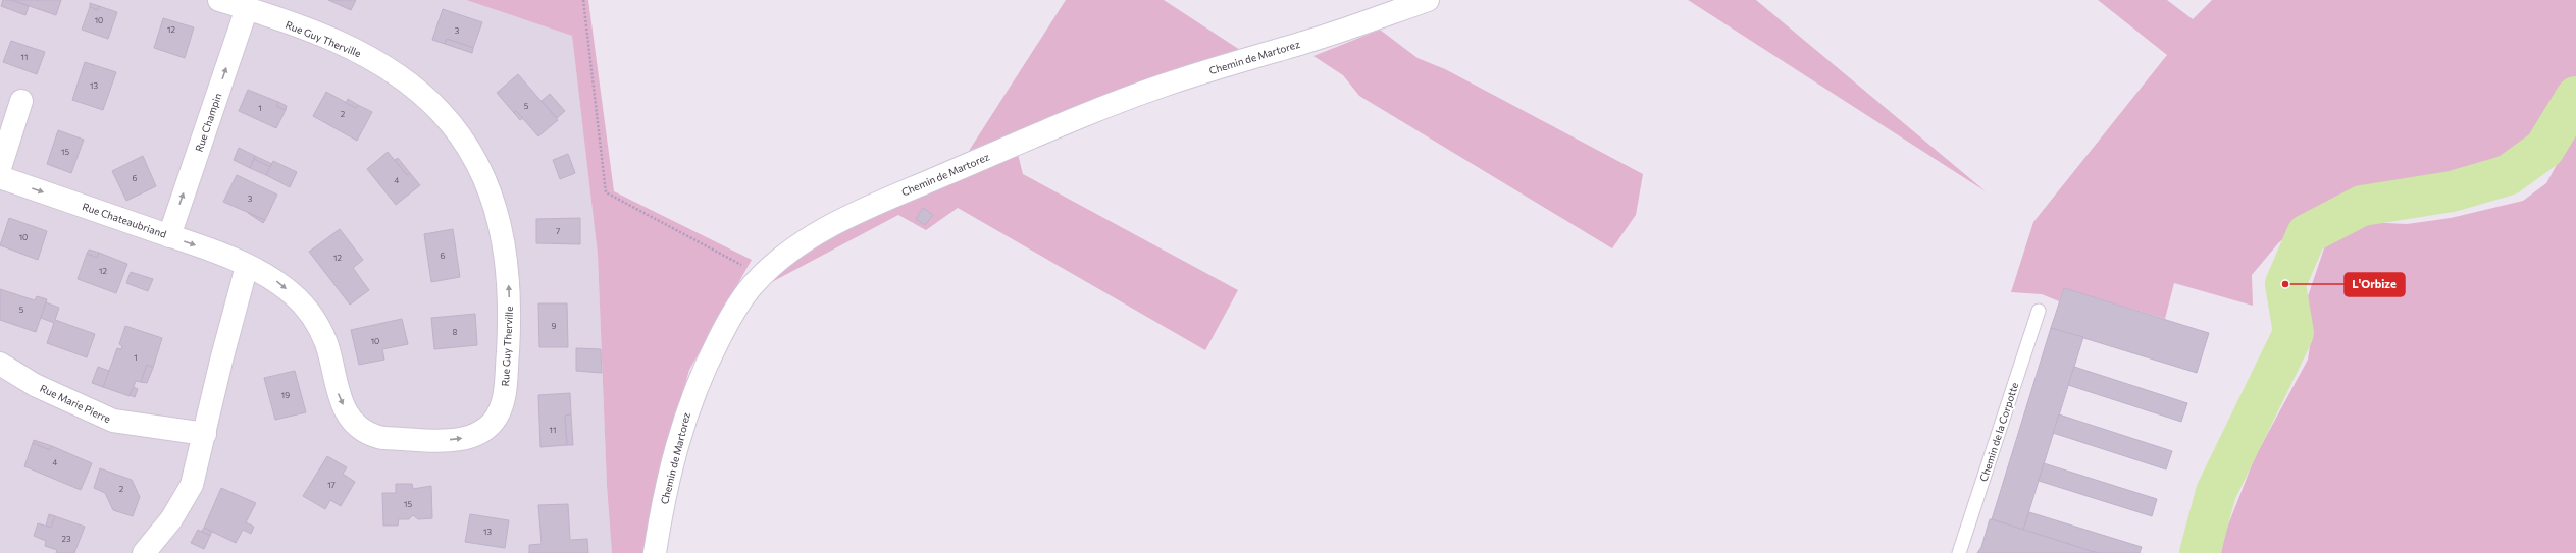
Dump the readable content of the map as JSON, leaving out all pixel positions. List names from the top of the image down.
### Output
{
  "streets": {
    "street": [
      "Rue Guy Therville",
      "Chemin de Martorez",
      "Rue Champin",
      "Rue Chateaubriand",
      "Rue Marie Pierre"
    ],
    "lane": ["Chemin de la Corpotte"]
  },
  "crossings": [
    ["Rue Guy Therville", "Rue Champin"],
    ["Rue Guy Therville", "Rue Chateaubriand"],
    ["Rue Champin", "Rue Chateaubriand"]
  ],
  "one_way": ["Rue Champin", "Rue Chateaubriand"],
  "places": ["L'Orbize"],
  "house_numbers": [
    "10",
    "12",
    "3",
    "11",
    "13",
    "5",
    "1",
    "2",
    "15",
    "6",
    "4",
    "3",
    "7",
    "10",
    "6",
    "12",
    "12",
    "5",
    "9",
    "8",
    "10",
    "1",
    "19",
    "11",
    "4",
    "17",
    "2",
    "15",
    "13",
    "23"
  ]
}
